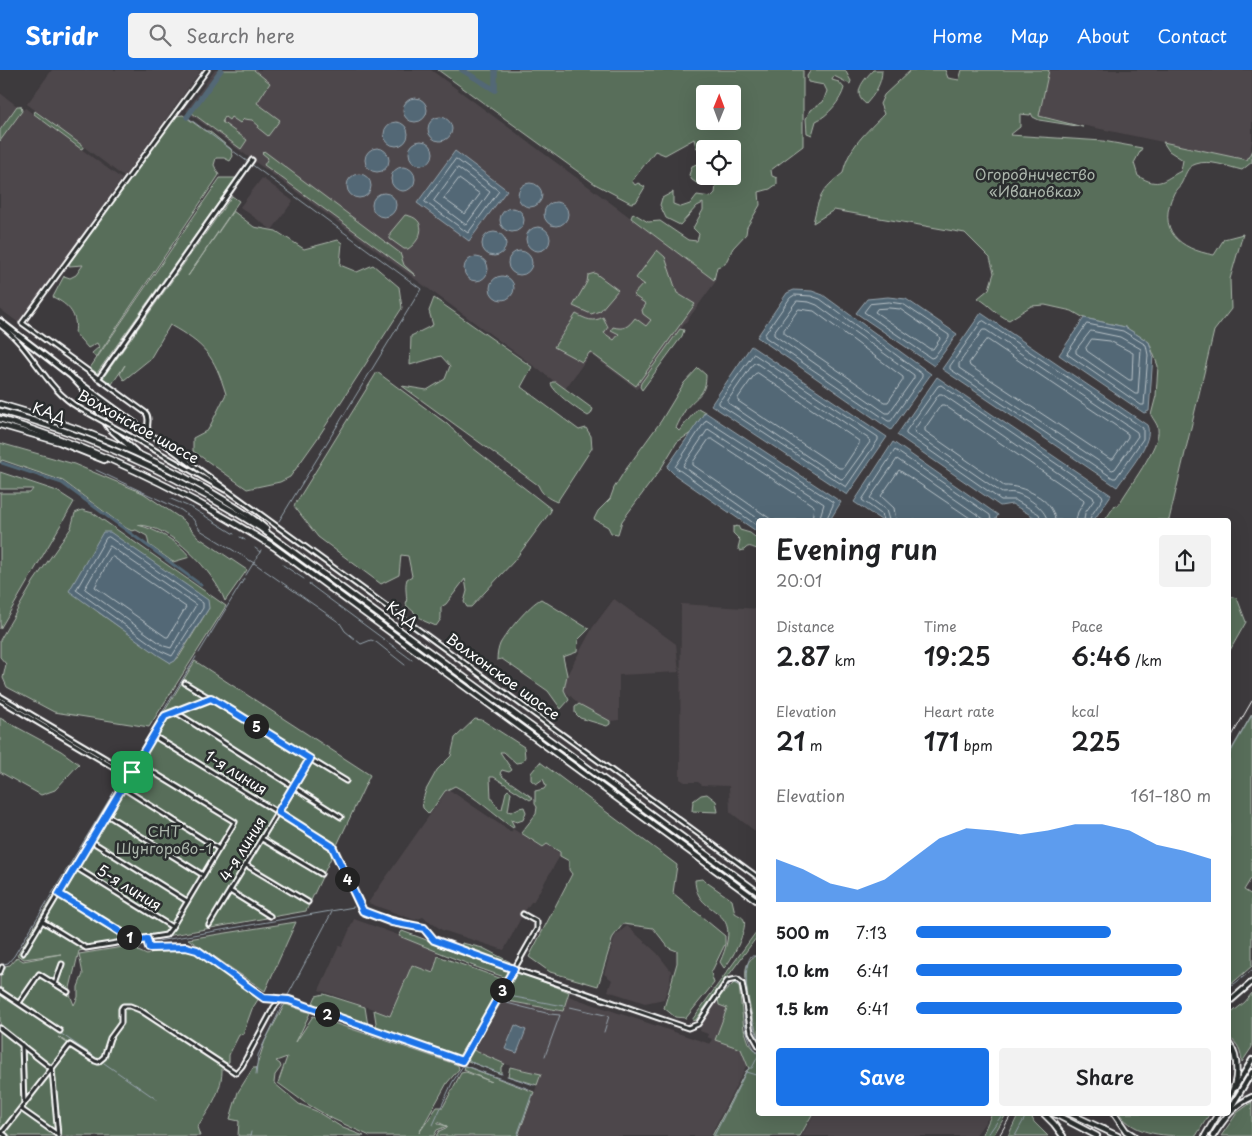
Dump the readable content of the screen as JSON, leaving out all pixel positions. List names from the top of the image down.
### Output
{
  "streets": {
    "highway": ["КАД"],
    "main road": ["Волхонское шоссе"],
    "street": ["1-я линия", "4-я линия", "5-я линия"]
  },
  "crossings": [
    ["1-я линия", "4-я линия"]
  ],
  "parks": ["Огородничество «Ивановка»", "СНТ Шунгорово-1"],
  "north": "top",
  "page": {
    "header": "Stridr",
    "search": "Search here",
    "nav": [
      "Home",
      "Map",
      "About",
      "Contact"
    ],
    "heading": ["Evening run", "20:01"],
    "stats": [
      ["Distance", "2.87 km"],
      ["Time", "19:25"],
      ["Pace", "6:46 /km"],
      ["Elevation", "21 m"],
      ["Heart rate", "171 bpm"],
      ["kcal", "225"]
    ],
    "pins": [
      "5",
      "4",
      "1",
      "3",
      "2"
    ],
    "chart": ["Elevation", "161–180 m"],
    "list": [
      {
        "name": "500 m",
        "note": "7:13"
      },
      {
        "name": "1.0 km",
        "note": "6:41"
      },
      {
        "name": "1.5 km",
        "note": "6:41"
      }
    ],
    "buttons": ["Save", "Share"]
  }
}
